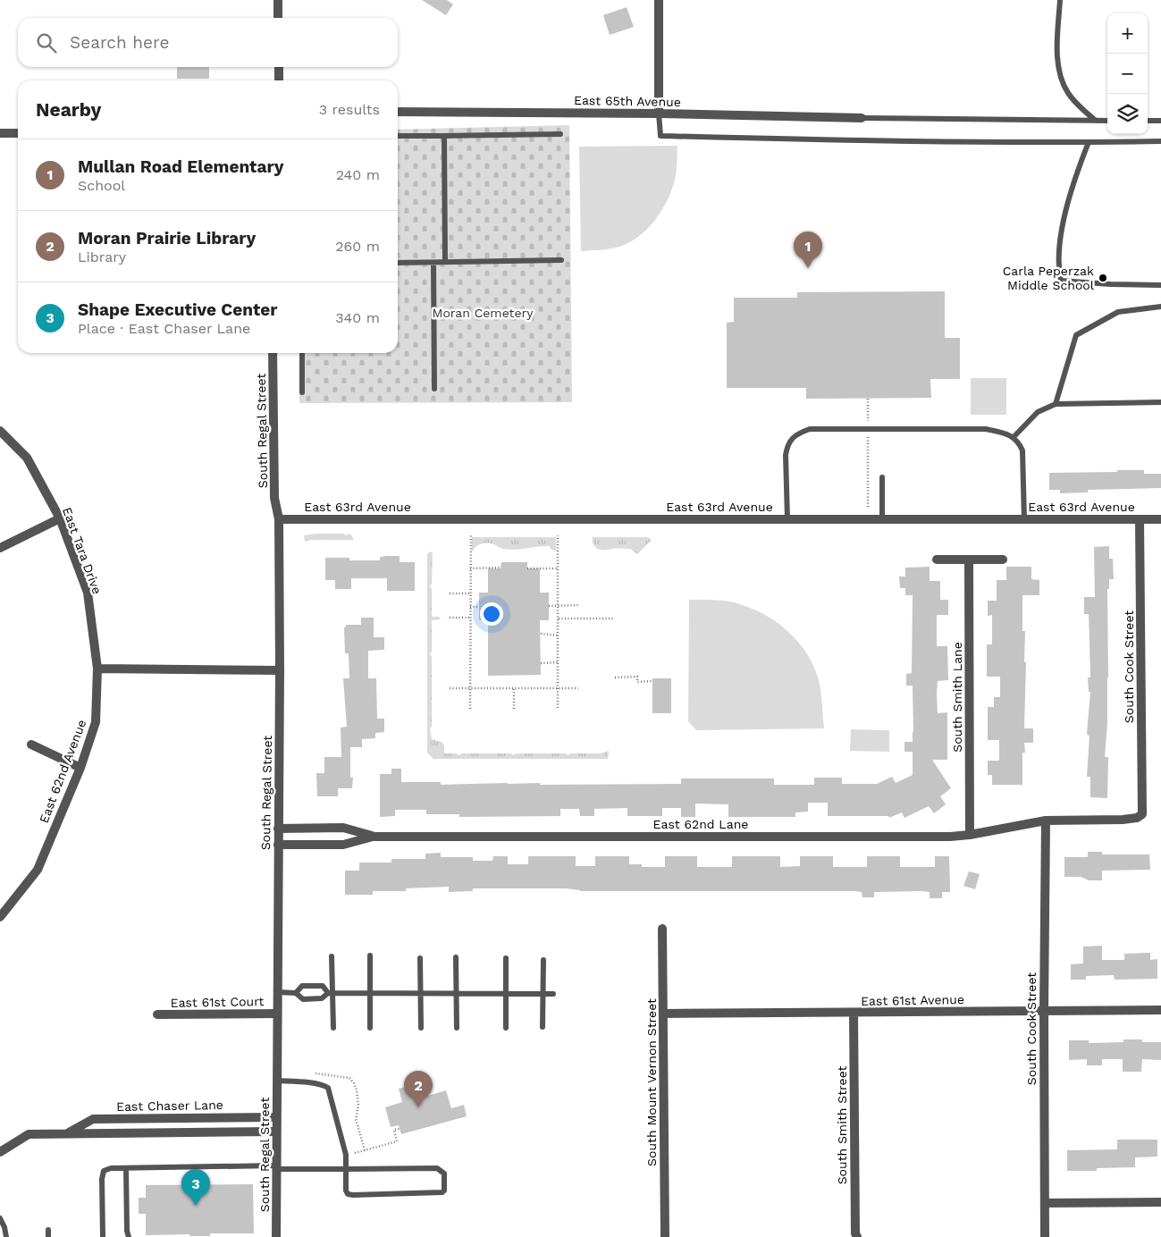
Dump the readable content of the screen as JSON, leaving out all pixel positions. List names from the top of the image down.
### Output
{
  "streets": {
    "street": [
      "East 65th Avenue",
      "South Regal Street",
      "East 63rd Avenue",
      "East Tara Drive",
      "South Cook Street",
      "South Smith Lane",
      "East 62nd Avenue",
      "East 62nd Lane",
      "East 61st Avenue",
      "East 61st Court",
      "South Mount Vernon Street",
      "East Chaser Lane",
      "South Smith Street"
    ]
  },
  "crossings": [
    ["South Regal Street", "East 63rd Avenue"],
    ["South Regal Street", "East 62nd Lane"],
    ["South Regal Street", "East 61st Court"],
    ["South Regal Street", "East Chaser Lane"],
    ["East 63rd Avenue", "South Cook Street"],
    ["East Tara Drive", "East 62nd Avenue"],
    ["South Cook Street", "East 62nd Lane"],
    ["South Cook Street", "East 61st Avenue"],
    ["South Smith Lane", "East 62nd Lane"],
    ["East 61st Avenue", "South Mount Vernon Street"],
    ["East 61st Avenue", "South Smith Street"]
  ],
  "parks": ["Moran Cemetery"],
  "places": ["Carla Peperzak Middle School"],
  "page": {
    "map_buttons": ["+", "−"],
    "search": "Search here",
    "heading": ["Nearby", "3 results"],
    "list": [
      {
        "mark": "1",
        "name": "Mullan Road Elementary",
        "note": "School",
        "value": "240 m"
      },
      {
        "mark": "2",
        "name": "Moran Prairie Library",
        "note": "Library",
        "value": "260 m"
      },
      {
        "mark": "3",
        "name": "Shape Executive Center",
        "note": "Place · East Chaser Lane",
        "value": "340 m"
      }
    ],
    "pins": ["1", "2", "3"]
  }
}
